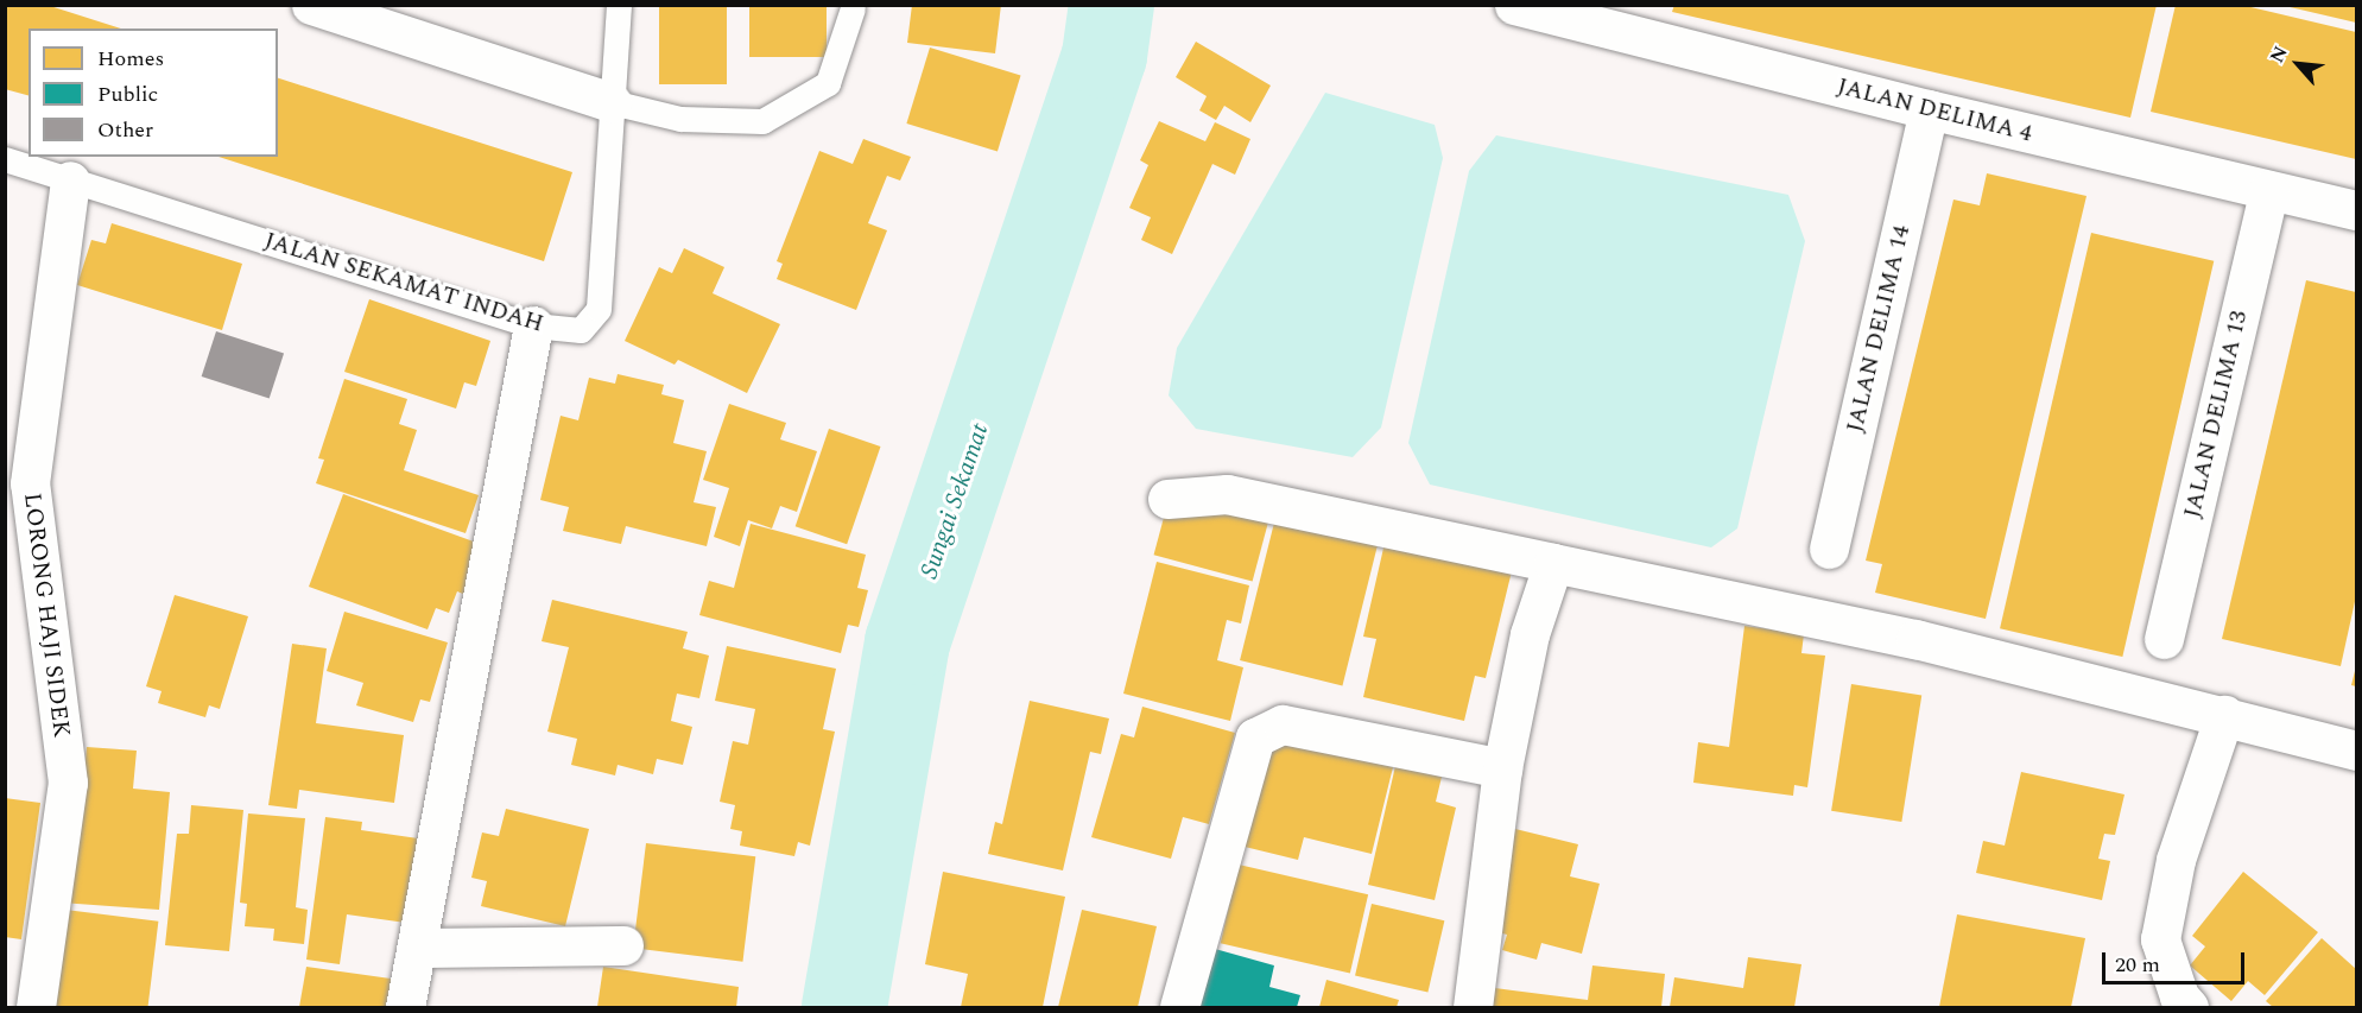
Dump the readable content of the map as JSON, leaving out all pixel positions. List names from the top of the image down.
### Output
{
  "streets": {
    "street": [
      "JALAN DELIMA 4",
      "JALAN DELIMA 14",
      "JALAN DELIMA 13",
      "LORONG HAJI SIDEK"
    ],
    "lane": ["JALAN SEKAMAT INDAH"]
  },
  "crossings": [
    ["JALAN DELIMA 4", "JALAN DELIMA 14"],
    ["JALAN DELIMA 4", "JALAN DELIMA 13"],
    ["JALAN SEKAMAT INDAH", "LORONG HAJI SIDEK"]
  ],
  "water": ["Sungai Sekamat"],
  "legend": ["Homes", "Public", "Other"],
  "scale_bar": "20 m",
  "north": "top left"
}
